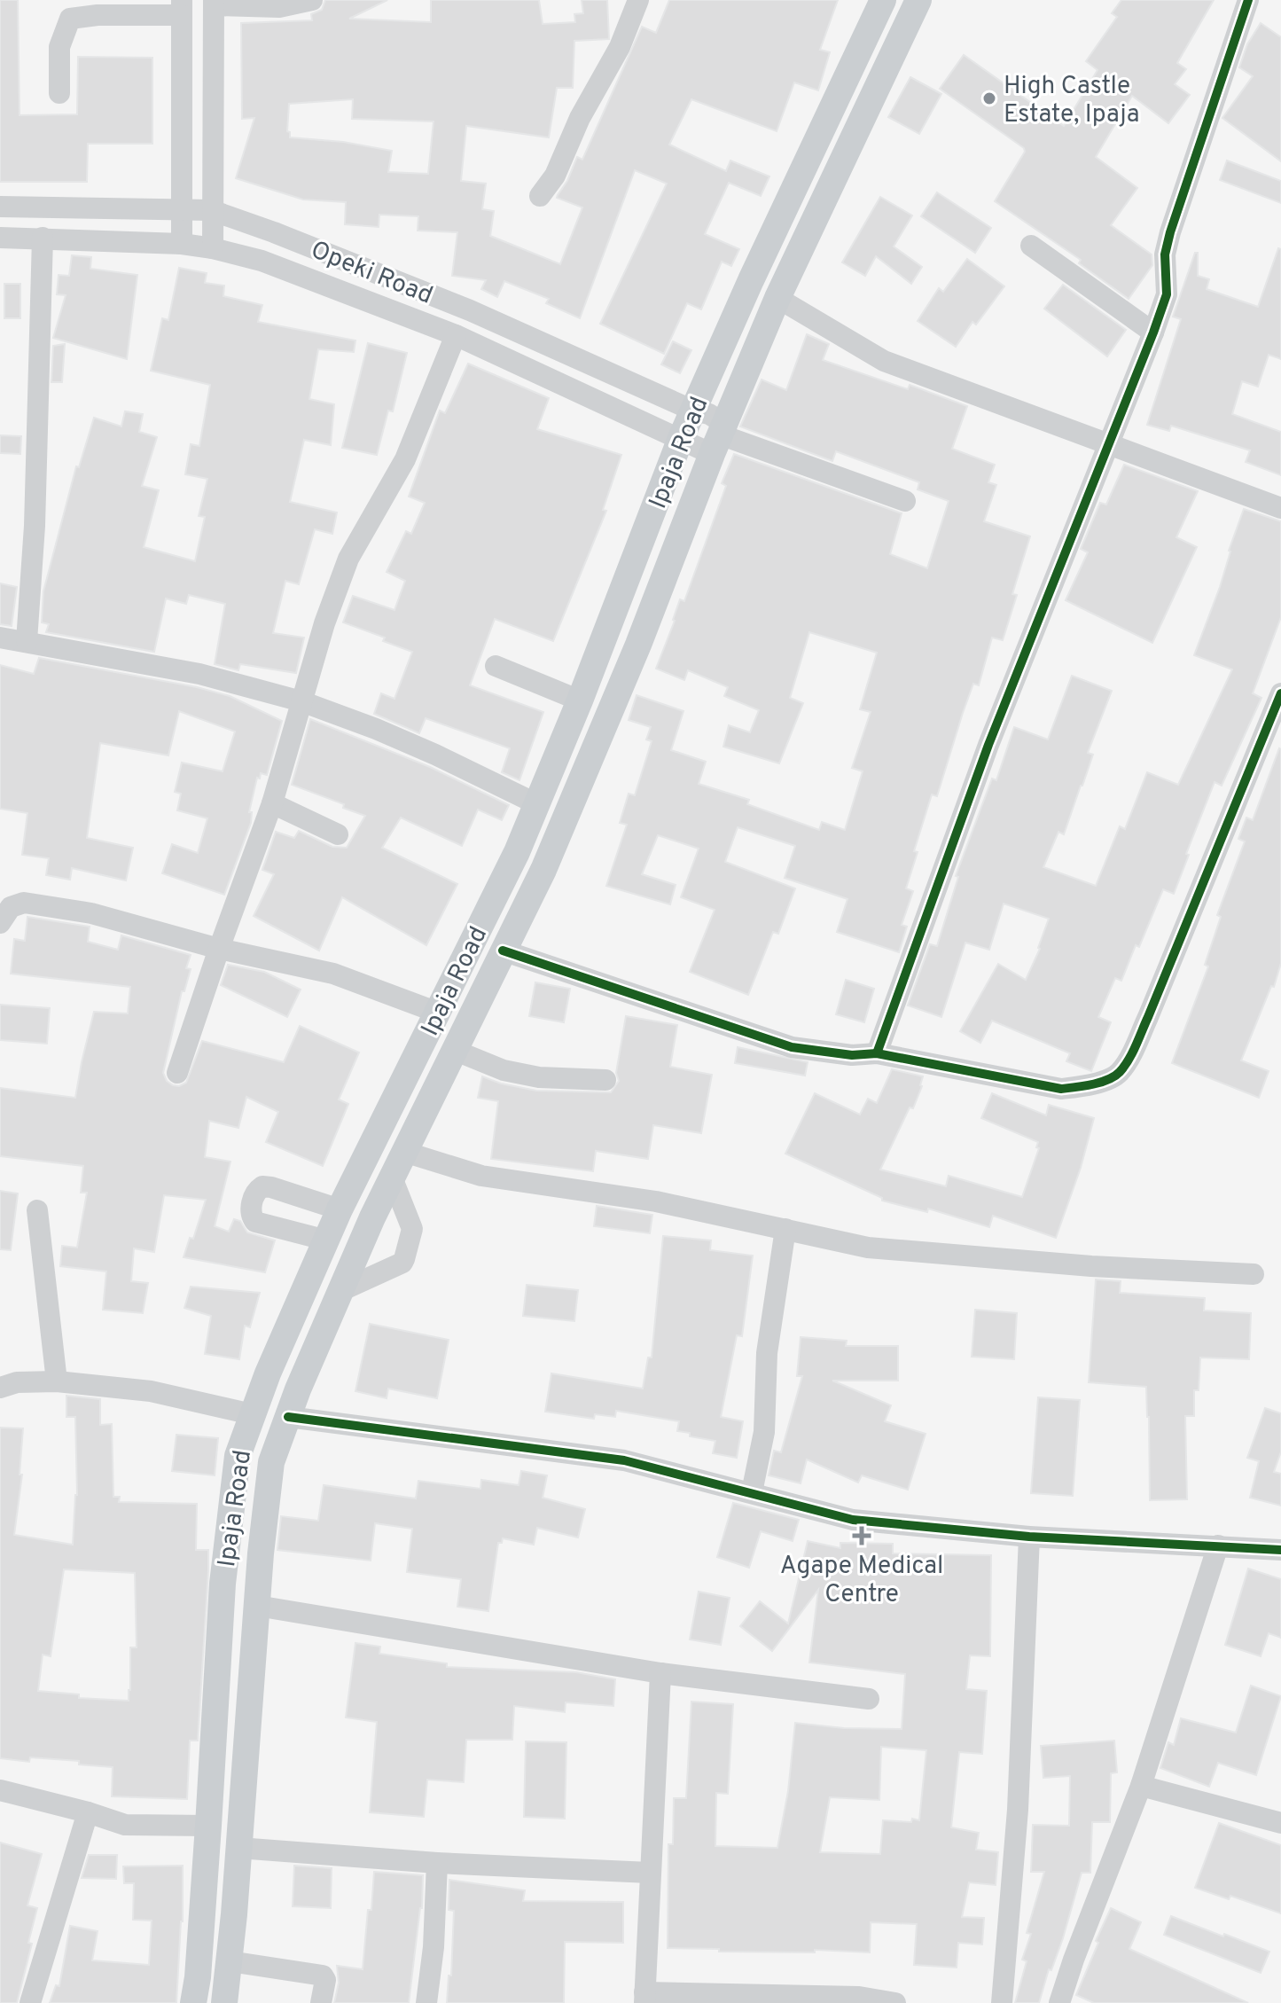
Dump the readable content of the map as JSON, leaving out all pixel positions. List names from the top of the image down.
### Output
{
  "streets": {
    "main road": ["Ipaja Road"],
    "street": ["Opeki Road"]
  },
  "crossings": [
    ["Opeki Road", "Ipaja Road"]
  ],
  "places": {
    "other": ["High Castle Estate, Ipaja"],
    "health": ["Agape Medical Centre"]
  }
}
